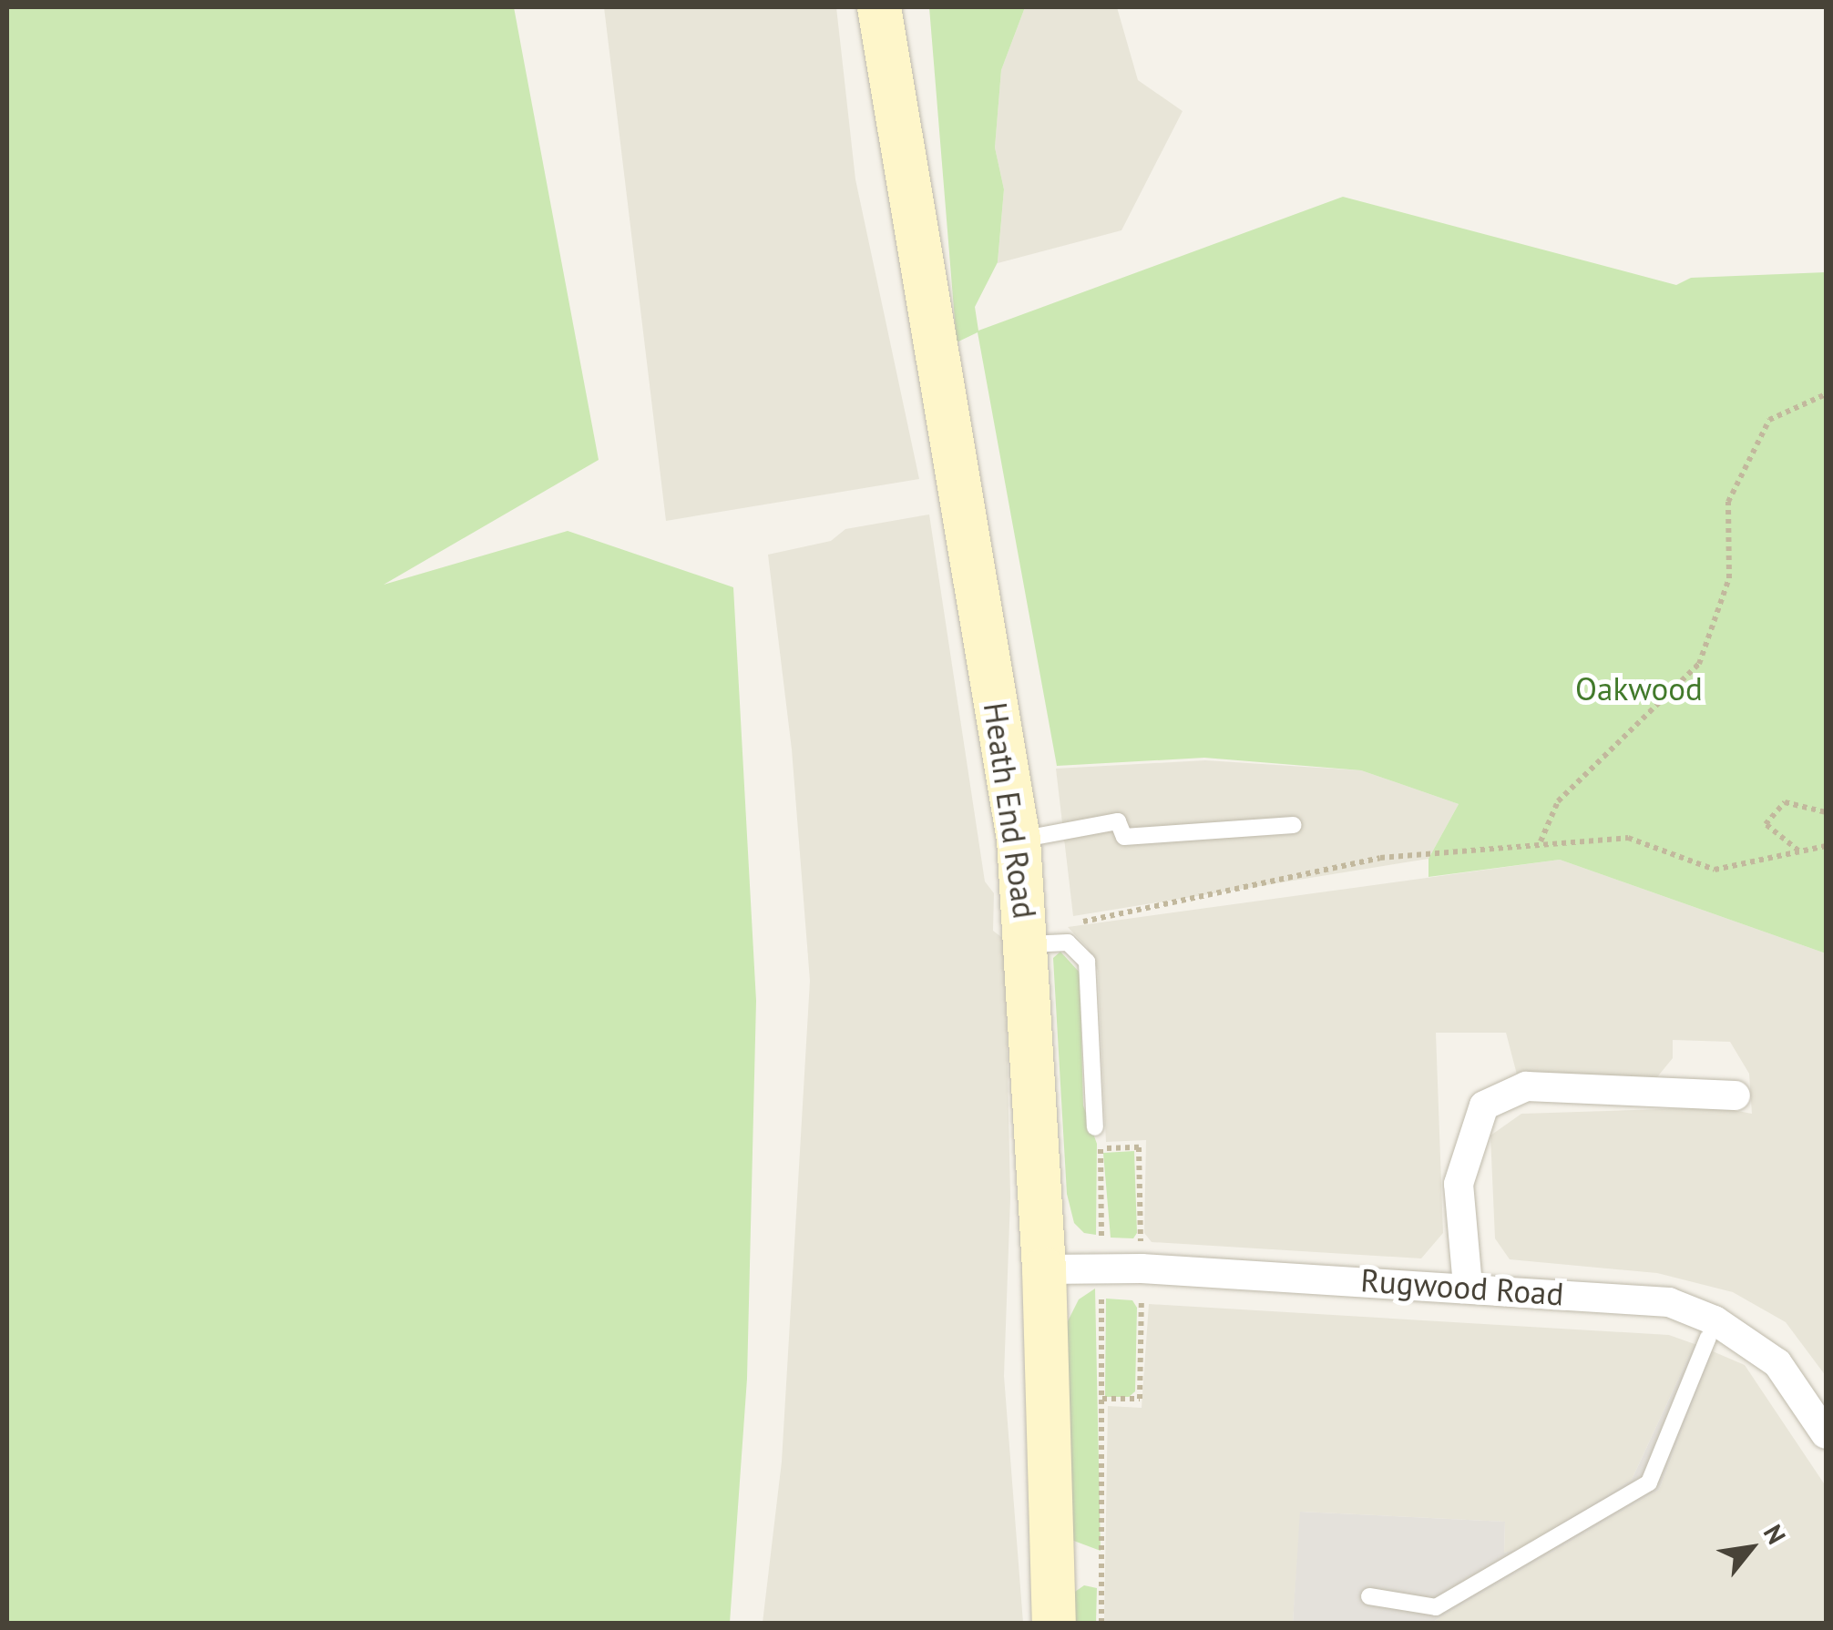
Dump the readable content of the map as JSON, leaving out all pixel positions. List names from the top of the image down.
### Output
{
  "streets": {
    "street": ["Heath End Road", "Rugwood Road"]
  },
  "crossings": [
    ["Heath End Road", "Rugwood Road"]
  ],
  "parks": ["Oakwood"],
  "north": "top right"
}
